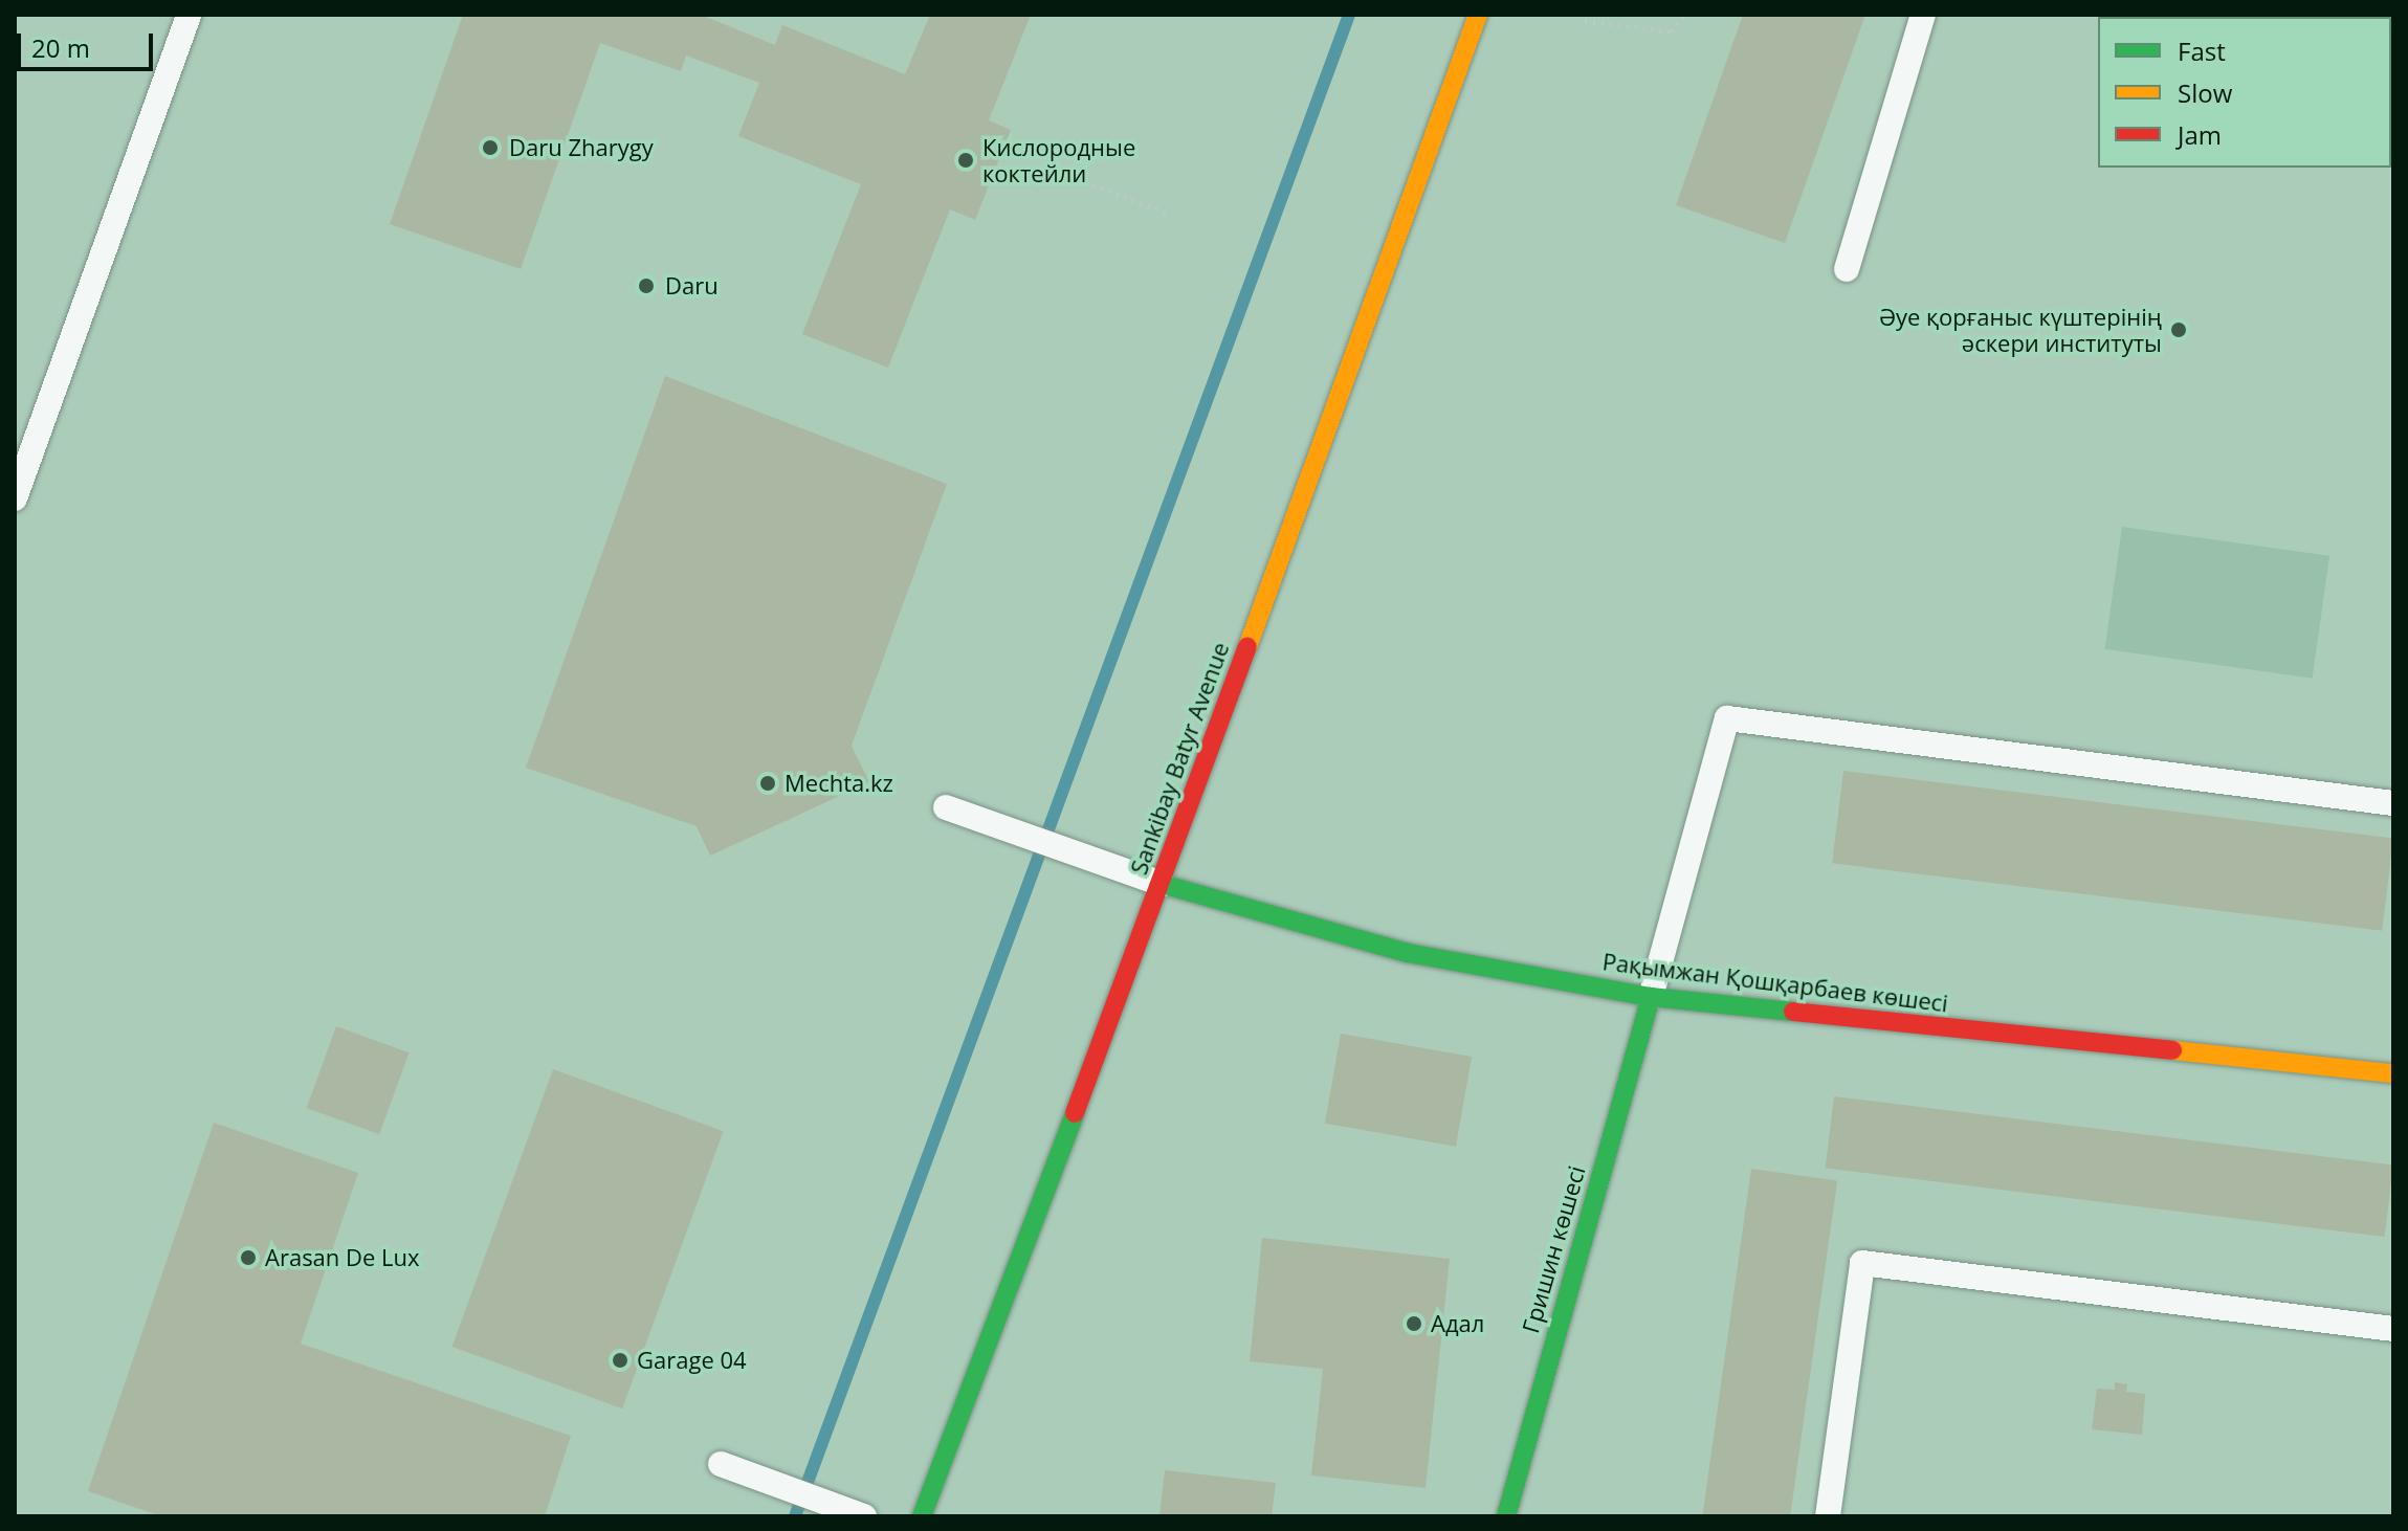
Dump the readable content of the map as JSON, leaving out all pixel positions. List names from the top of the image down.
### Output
{
  "streets": {
    "street": ["Sankibay Batyr Avenue", "Рақымжан Қошқарбаев көшесі", "Гришин көшесі"]
  },
  "crossings": [
    ["Sankibay Batyr Avenue", "Рақымжан Қошқарбаев көшесі"],
    ["Рақымжан Қошқарбаев көшесі", "Гришин көшесі"]
  ],
  "places": [
    "Daru Zharygy",
    "Кислородные коктейли",
    "Daru",
    "Әуе қорғаныс күштерінің әскери институты",
    "Mechta.kz",
    "Arasan De Lux",
    "Адал",
    "Garage 04"
  ],
  "legend": ["Fast", "Slow", "Jam"],
  "scale_bar": "20 m"
}
